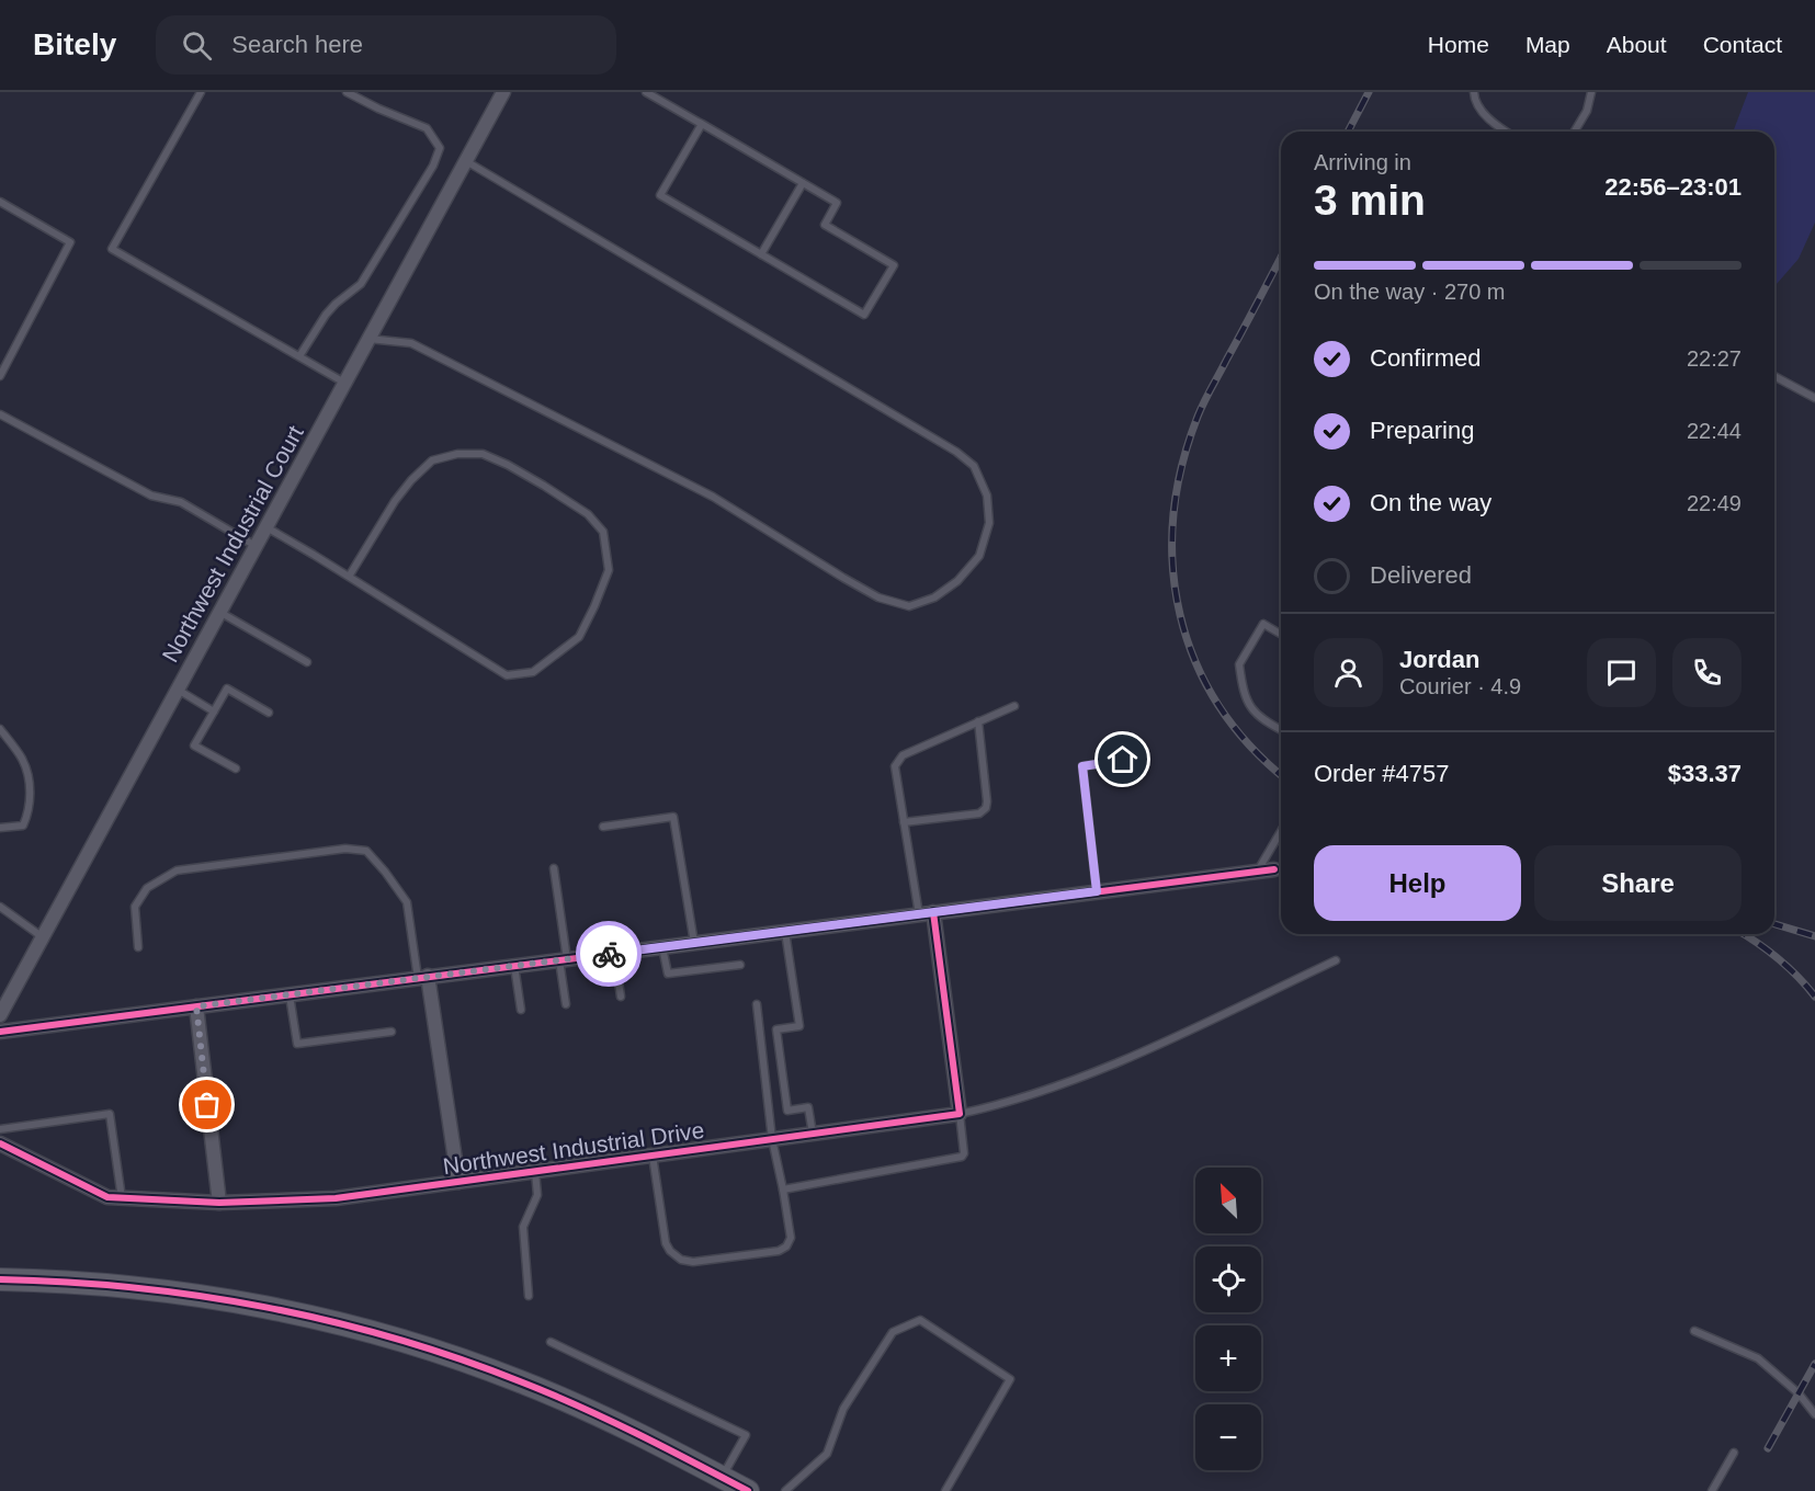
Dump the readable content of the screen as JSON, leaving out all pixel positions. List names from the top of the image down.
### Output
{
  "streets": {
    "street": ["Northwest Industrial Court", "Northwest Industrial Drive"]
  },
  "north": "top left",
  "page": {
    "header": "Bitely",
    "search": "Search here",
    "nav": [
      "Home",
      "Map",
      "About",
      "Contact"
    ],
    "heading": ["3 min", "Arriving in", "22:56–23:01"],
    "panel": [
      "Jordan",
      "Courier · 4.9",
      "Order #4757",
      "$33.37"
    ],
    "bar": "On the way · 270 m",
    "list": [
      ["Confirmed", "22:27"],
      ["Preparing", "22:44"],
      ["On the way", "22:49"],
      "Delivered"
    ],
    "buttons": ["Help", "Share"],
    "map_buttons": ["+", "−"]
  }
}
